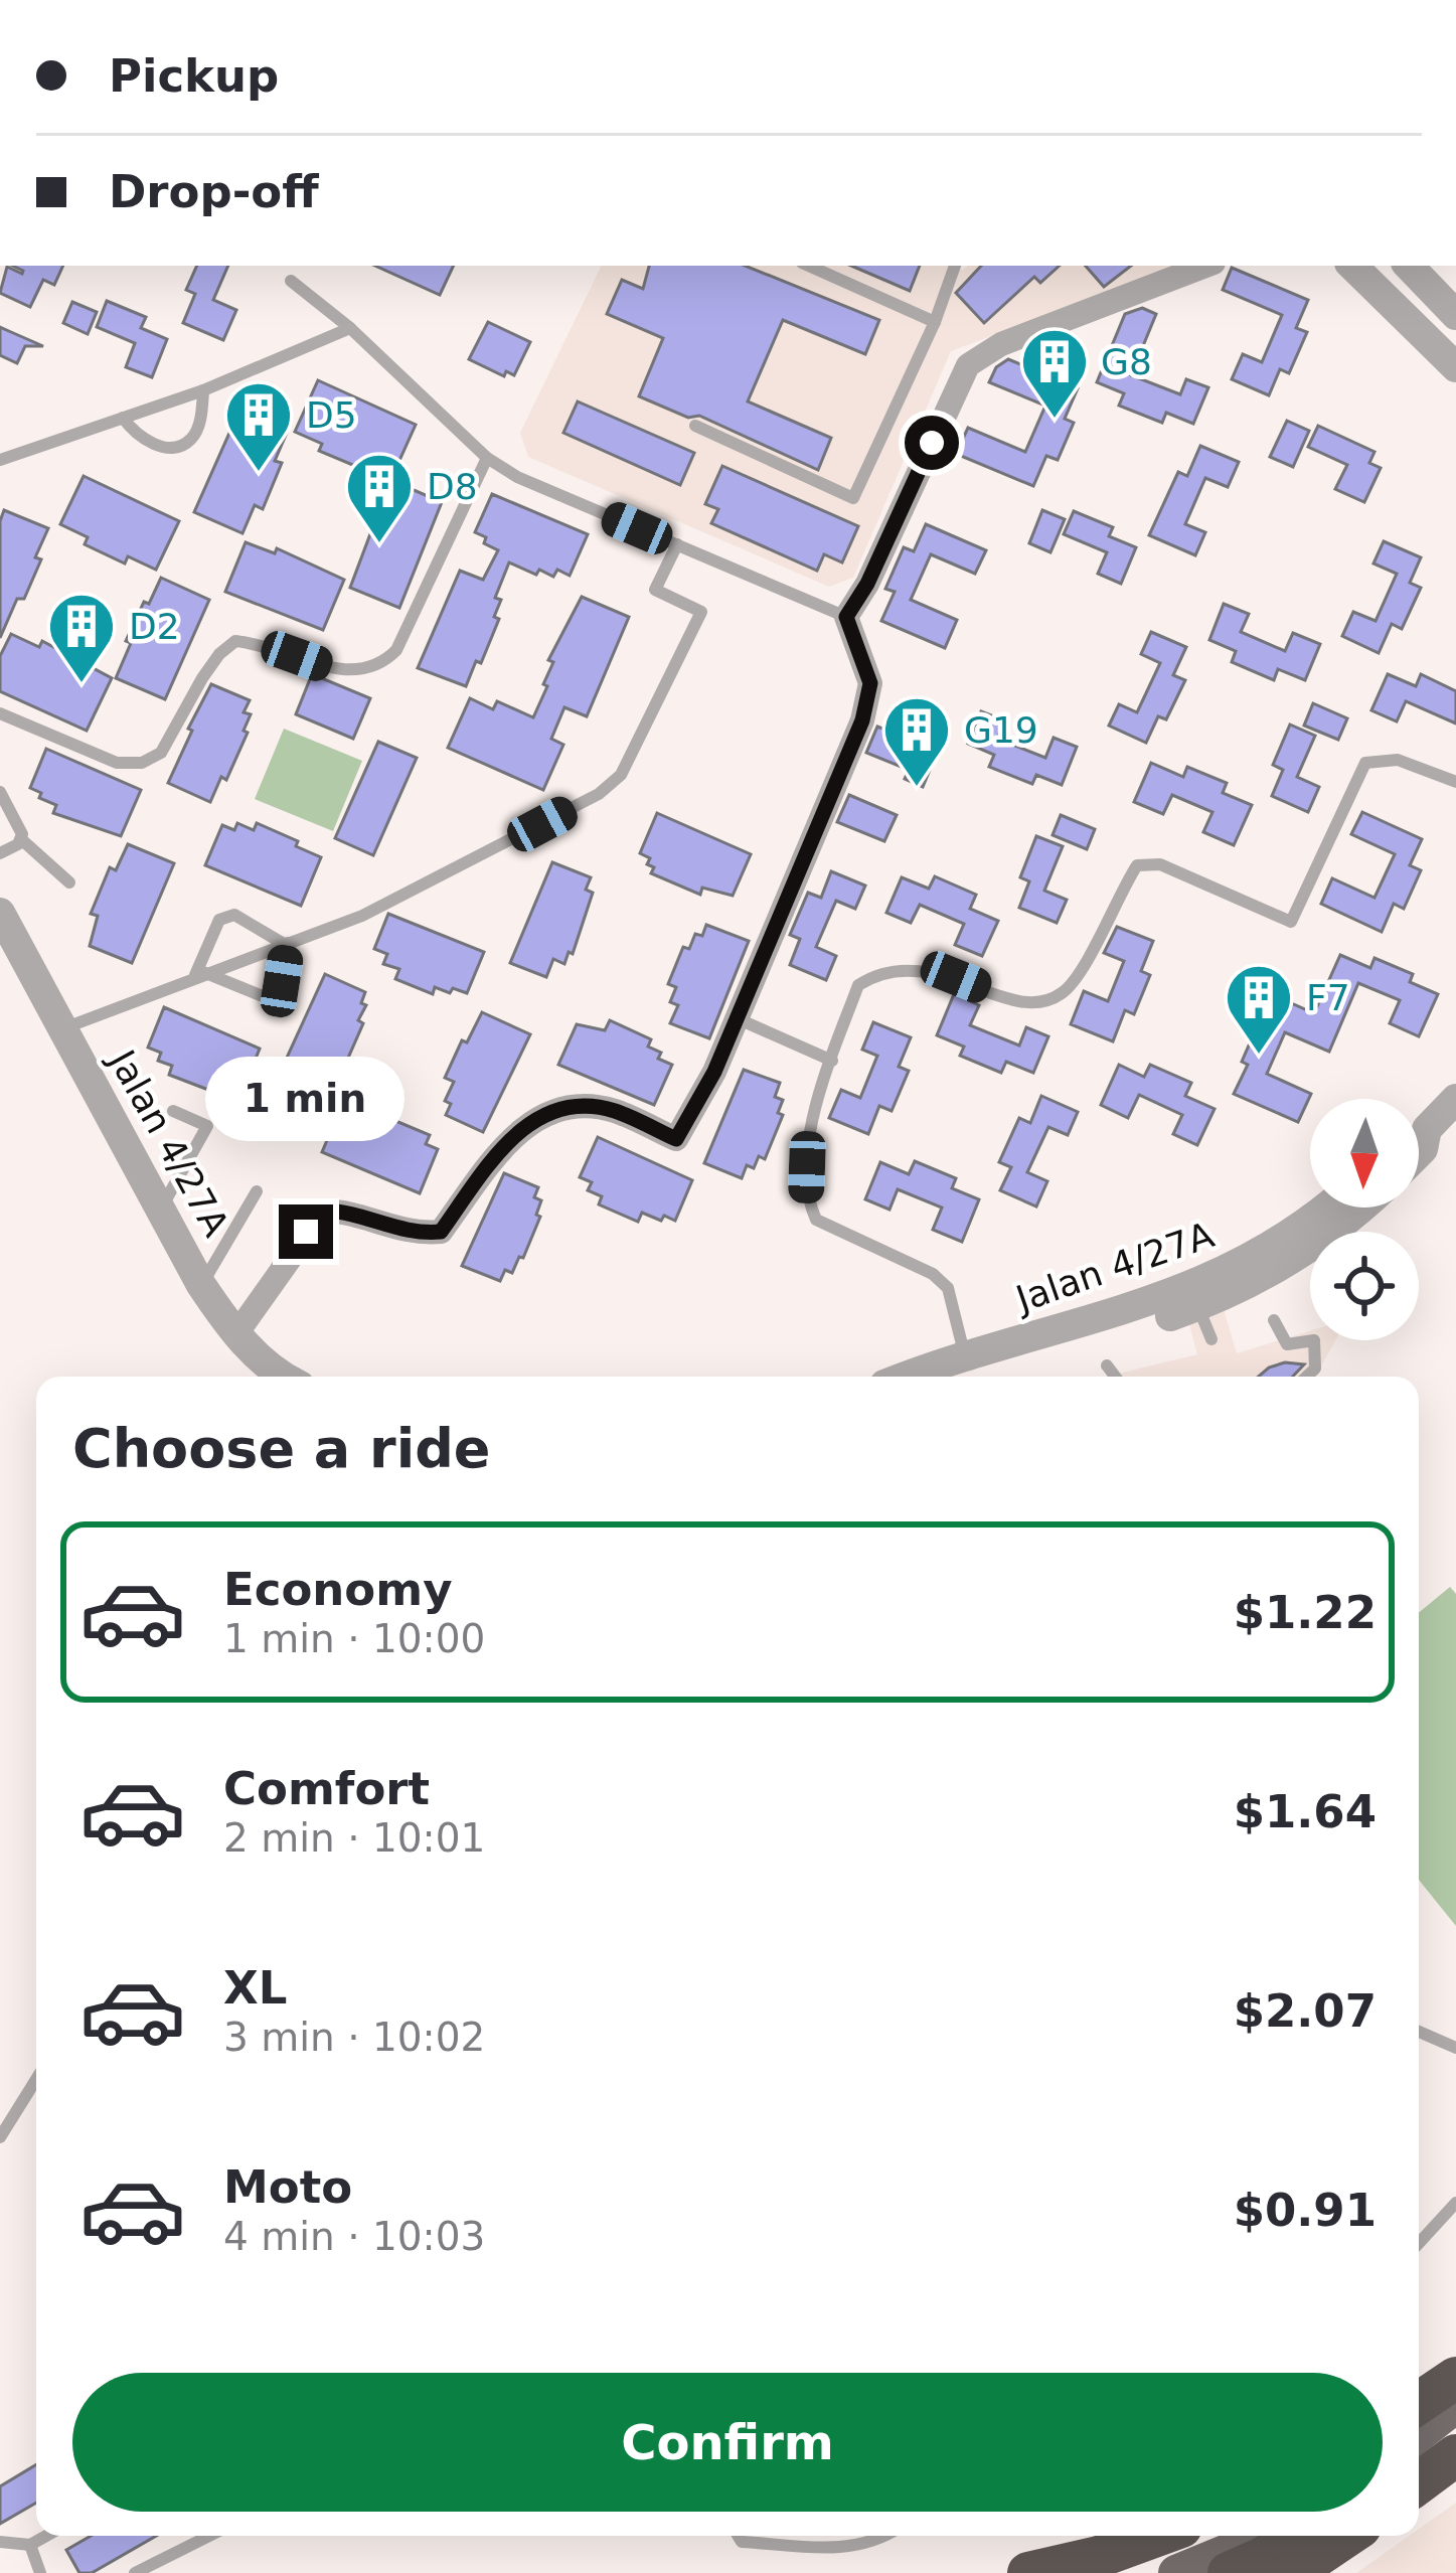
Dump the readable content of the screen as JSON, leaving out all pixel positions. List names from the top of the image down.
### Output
{
  "streets": {
    "street": ["Jalan 4/27A"]
  },
  "places": {
    "building": [
      "G8",
      "D5",
      "D8",
      "D2",
      "G19",
      "F7"
    ]
  },
  "north": "bottom",
  "page": {
    "banner": ["Pickup", "Drop-off"],
    "bubble": "1 min",
    "heading": "Choose a ride",
    "list": [
      {
        "name": "Economy",
        "note": "1 min · 10:00",
        "value": "$1.22"
      },
      {
        "name": "Comfort",
        "note": "2 min · 10:01",
        "value": "$1.64"
      },
      {
        "name": "XL",
        "note": "3 min · 10:02",
        "value": "$2.07"
      },
      {
        "name": "Moto",
        "note": "4 min · 10:03",
        "value": "$0.91"
      }
    ],
    "buttons": "Confirm"
  }
}
